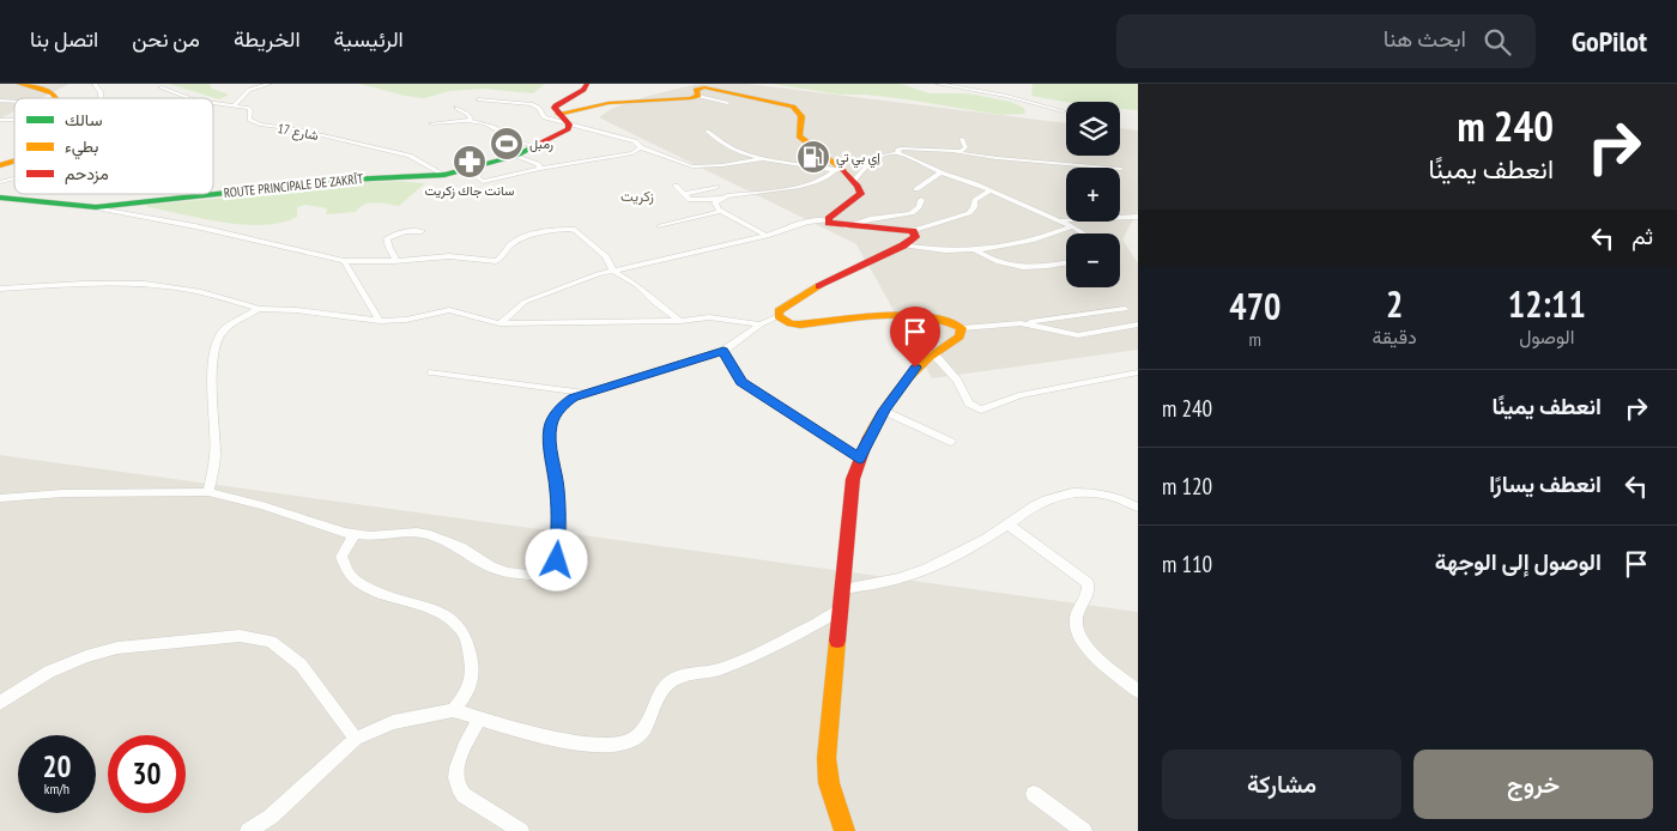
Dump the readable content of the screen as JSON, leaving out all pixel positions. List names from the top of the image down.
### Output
{
  "streets": {
    "street": ["شارع 17", "ROUTE PRINCIPALE DE ZAKRÎT"]
  },
  "crossings": [
    ["شارع 17", "ROUTE PRINCIPALE DE ZAKRÎT"]
  ],
  "districts": ["زكريت"],
  "places": {
    "sports": ["رمبل"],
    "fuel station": ["إي بي تي"],
    "pharmacy": ["سانت جاك زكريت"]
  },
  "legend": ["سالك", "بطيء", "مزدحم"],
  "page": {
    "header": "GoPilot",
    "search": "ابحث هنا",
    "nav": [
      "الرئيسية",
      "الخريطة",
      "من نحن",
      "اتصل بنا"
    ],
    "turn": ["240 m", "انعطف يمينًا"],
    "map_buttons": ["+", "−"],
    "then": "ثم",
    "eta": [
      "12:11",
      "الوصول",
      "2",
      "دقيقة",
      "470",
      "m"
    ],
    "list": [
      {
        "name": "انعطف يمينًا",
        "value": "240 m"
      },
      {
        "name": "انعطف يسارًا",
        "value": "120 m"
      },
      {
        "name": "الوصول إلى الوجهة",
        "value": "110 m"
      }
    ],
    "speed": "20 km/h",
    "limit": "30",
    "buttons": ["خروج", "مشاركة"]
  }
}
